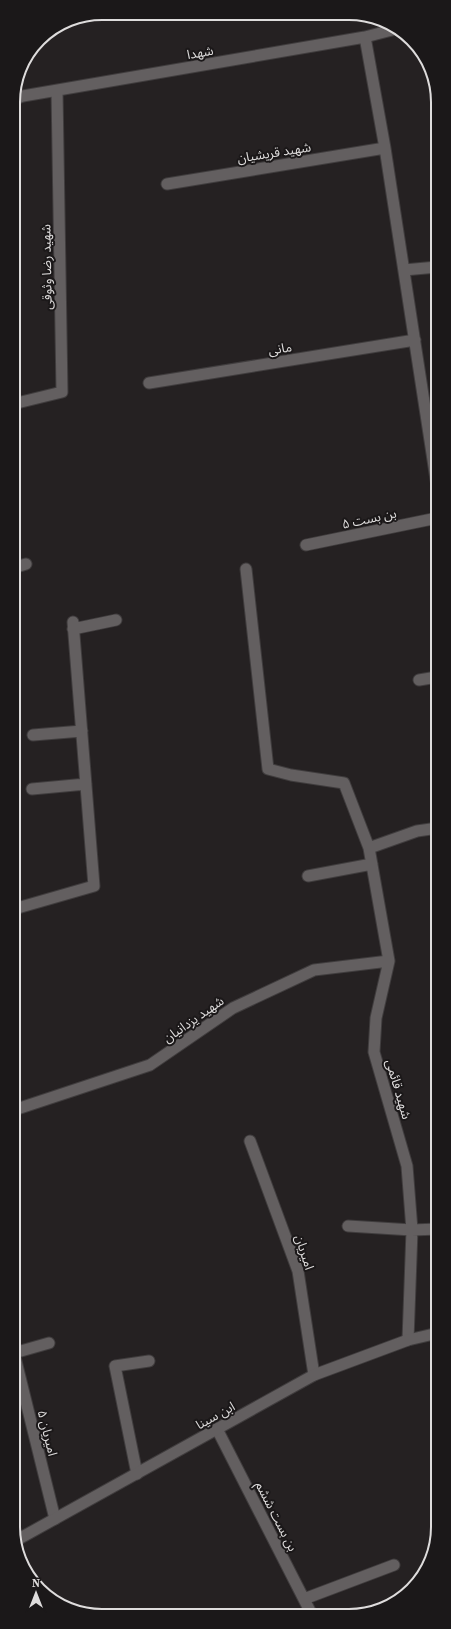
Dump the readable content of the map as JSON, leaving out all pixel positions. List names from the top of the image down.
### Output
{
  "streets": {
    "street": [
      "شهدا",
      "شهید قریشیان",
      "شهید رضا وثوقی",
      "مانی",
      "بن بست ۵",
      "شهید یزدانیان",
      "شهید قائمی",
      "امیریان",
      "ابن سینا",
      "امیریان ۵",
      "بن بست ششم"
    ]
  },
  "crossings": [
    ["شهدا", "شهید رضا وثوقی"],
    ["شهید یزدانیان", "شهید قائمی"],
    ["شهید قائمی", "ابن سینا"],
    ["امیریان", "ابن سینا"],
    ["ابن سینا", "امیریان ۵"],
    ["ابن سینا", "بن بست ششم"]
  ],
  "north": "top"
}
